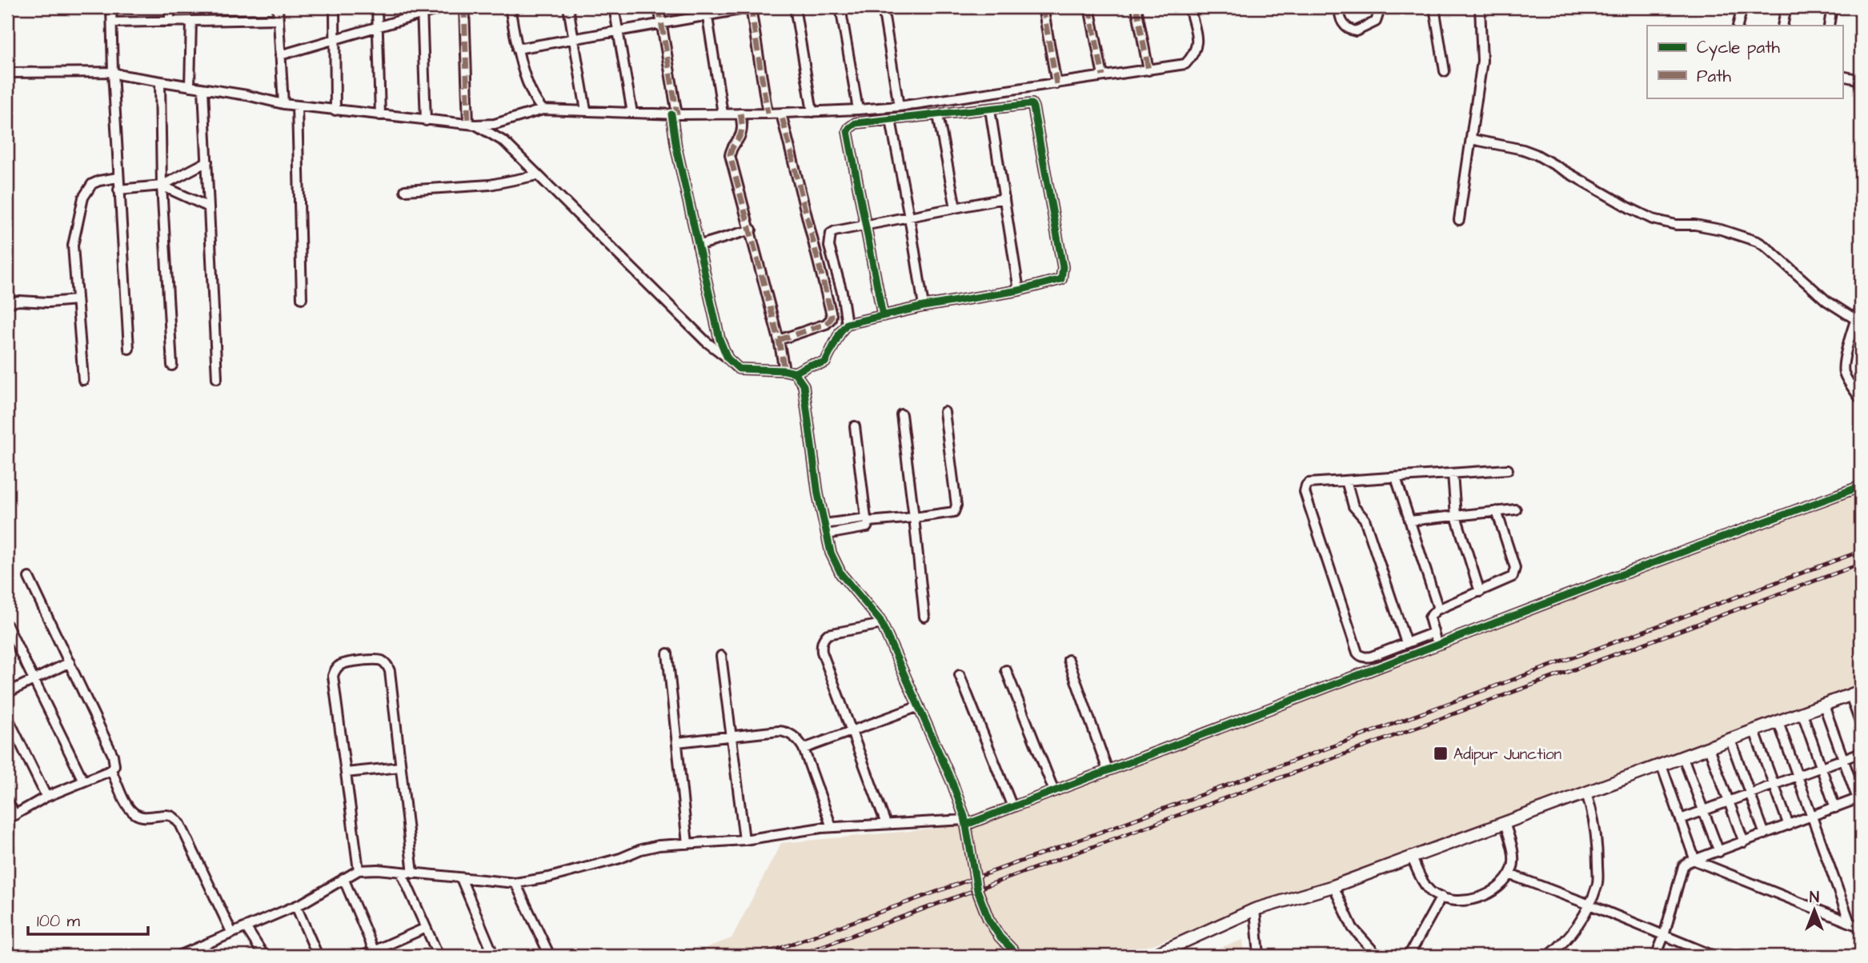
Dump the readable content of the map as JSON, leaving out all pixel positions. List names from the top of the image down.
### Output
{
  "places": {
    "transit": ["Adipur Junction"]
  },
  "legend": ["Cycle path", "Path"],
  "scale_bar": "100 m",
  "north": "top"
}
